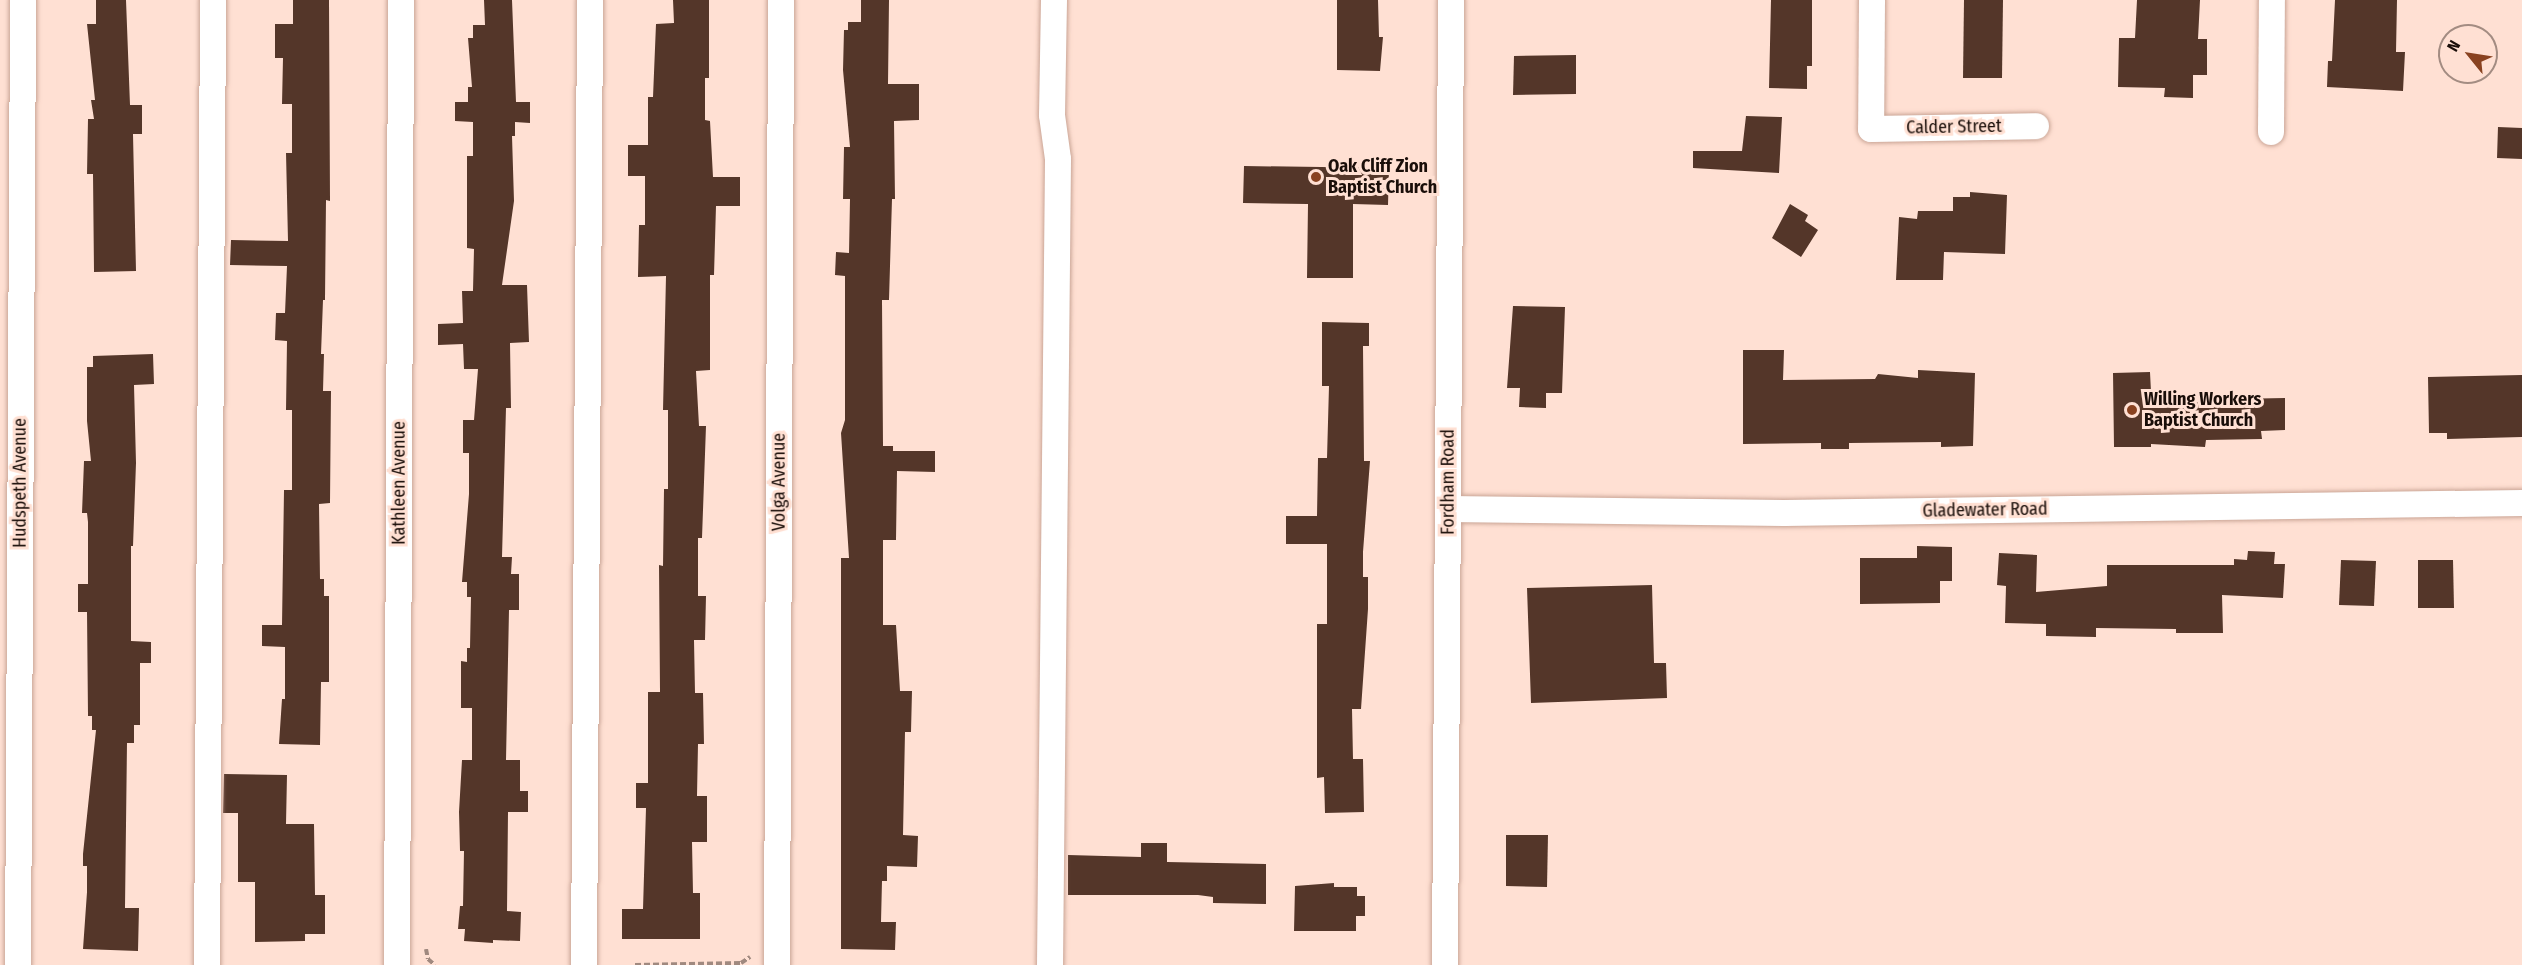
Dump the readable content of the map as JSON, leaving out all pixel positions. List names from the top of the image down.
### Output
{
  "streets": {
    "street": [
      "Calder Street",
      "Volga Avenue",
      "Fordham Road",
      "Hudspeth Avenue",
      "Kathleen Avenue",
      "Gladewater Road"
    ]
  },
  "crossings": [
    ["Fordham Road", "Gladewater Road"]
  ],
  "places": ["Oak Cliff Zion Baptist Church", "Willing Workers Baptist Church"],
  "north": "top left"
}
